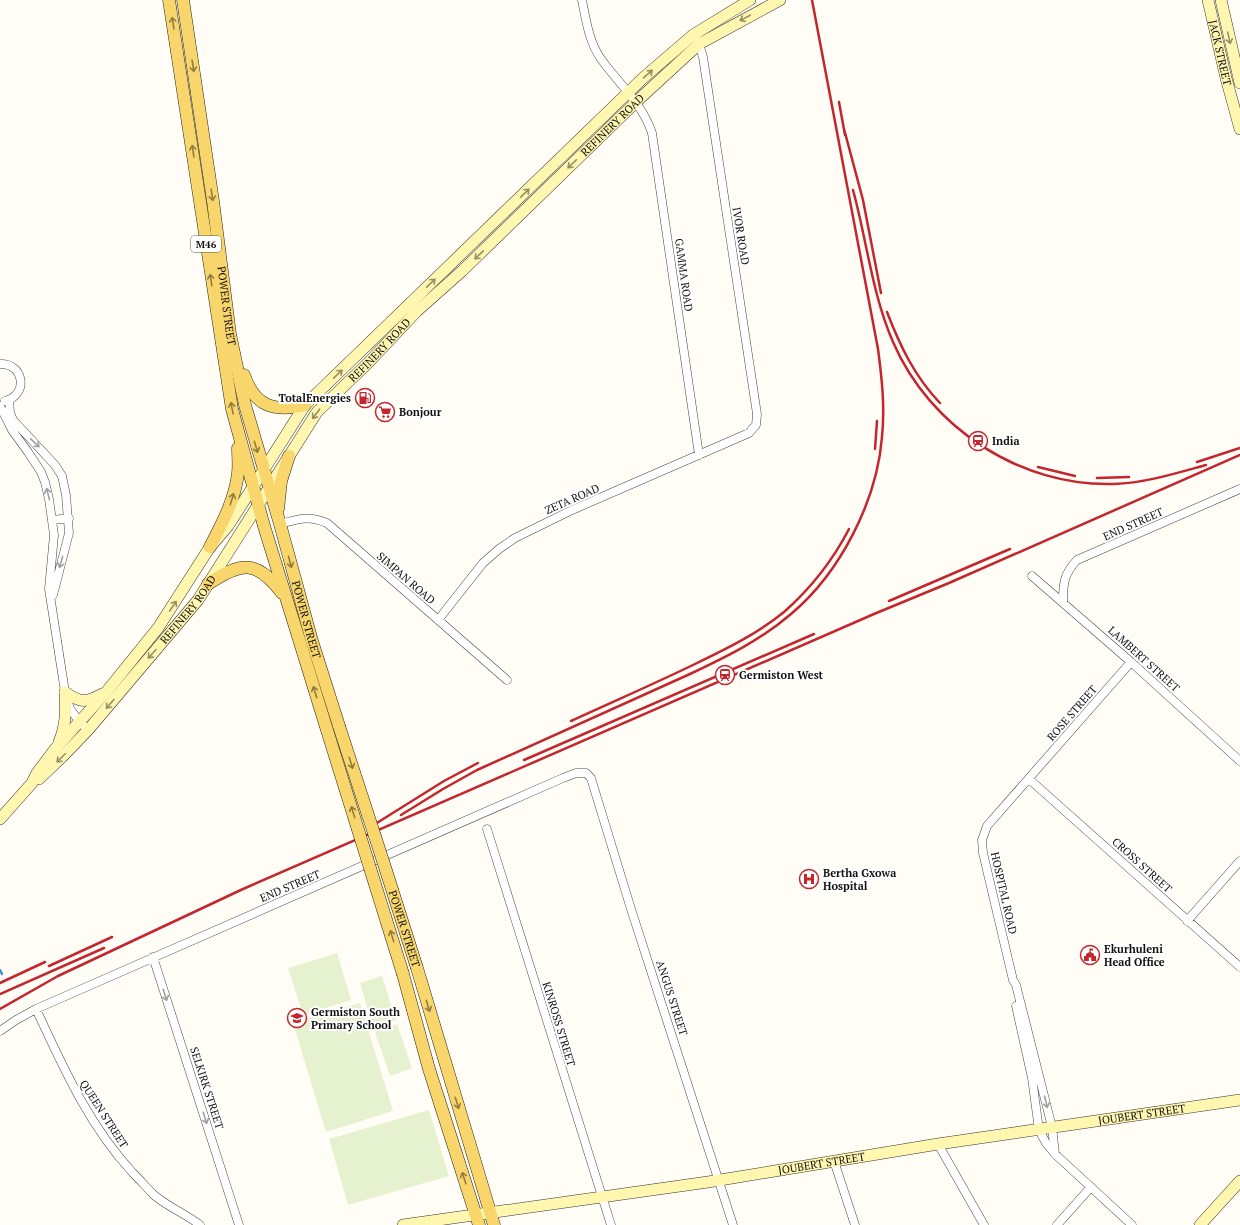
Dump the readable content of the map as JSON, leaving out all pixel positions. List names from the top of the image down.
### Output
{
  "streets": {
    "main road": [
      "JACK STREET",
      "REFINERY ROAD",
      "M46",
      "POWER STREET",
      "JOUBERT STREET"
    ],
    "street": [
      "IVOR ROAD",
      "GAMMA ROAD",
      "ZETA ROAD",
      "END STREET",
      "SIMPAN ROAD",
      "LAMBERT STREET",
      "ROSE STREET",
      "CROSS STREET",
      "HOSPITAL ROAD",
      "ANGUS STREET",
      "KINROSS STREET",
      "SELKIRK STREET",
      "QUEEN STREET"
    ]
  },
  "crossings": [
    ["REFINERY ROAD", "IVOR ROAD"],
    ["REFINERY ROAD", "GAMMA ROAD"],
    ["REFINERY ROAD", "POWER STREET"],
    ["IVOR ROAD", "ZETA ROAD"],
    ["GAMMA ROAD", "ZETA ROAD"],
    ["POWER STREET", "SIMPAN ROAD"],
    ["POWER STREET", "JOUBERT STREET"],
    ["ZETA ROAD", "SIMPAN ROAD"],
    ["END STREET", "LAMBERT STREET"],
    ["END STREET", "ANGUS STREET"],
    ["END STREET", "SELKIRK STREET"],
    ["END STREET", "QUEEN STREET"],
    ["LAMBERT STREET", "ROSE STREET"],
    ["ROSE STREET", "CROSS STREET"],
    ["ROSE STREET", "HOSPITAL ROAD"],
    ["CROSS STREET", "HOSPITAL ROAD"],
    ["HOSPITAL ROAD", "JOUBERT STREET"],
    ["ANGUS STREET", "JOUBERT STREET"],
    ["KINROSS STREET", "JOUBERT STREET"]
  ],
  "one_way": ["SELKIRK STREET"],
  "places": {
    "fuel station": ["TotalEnergies"],
    "supermarket": ["Bonjour"],
    "station": ["India", "Germiston West"],
    "hospital": ["Bertha Gxowa Hospital"],
    "public building": ["Ekurhuleni Head Office"],
    "school or university": ["Germiston South Primary School"]
  }
}
